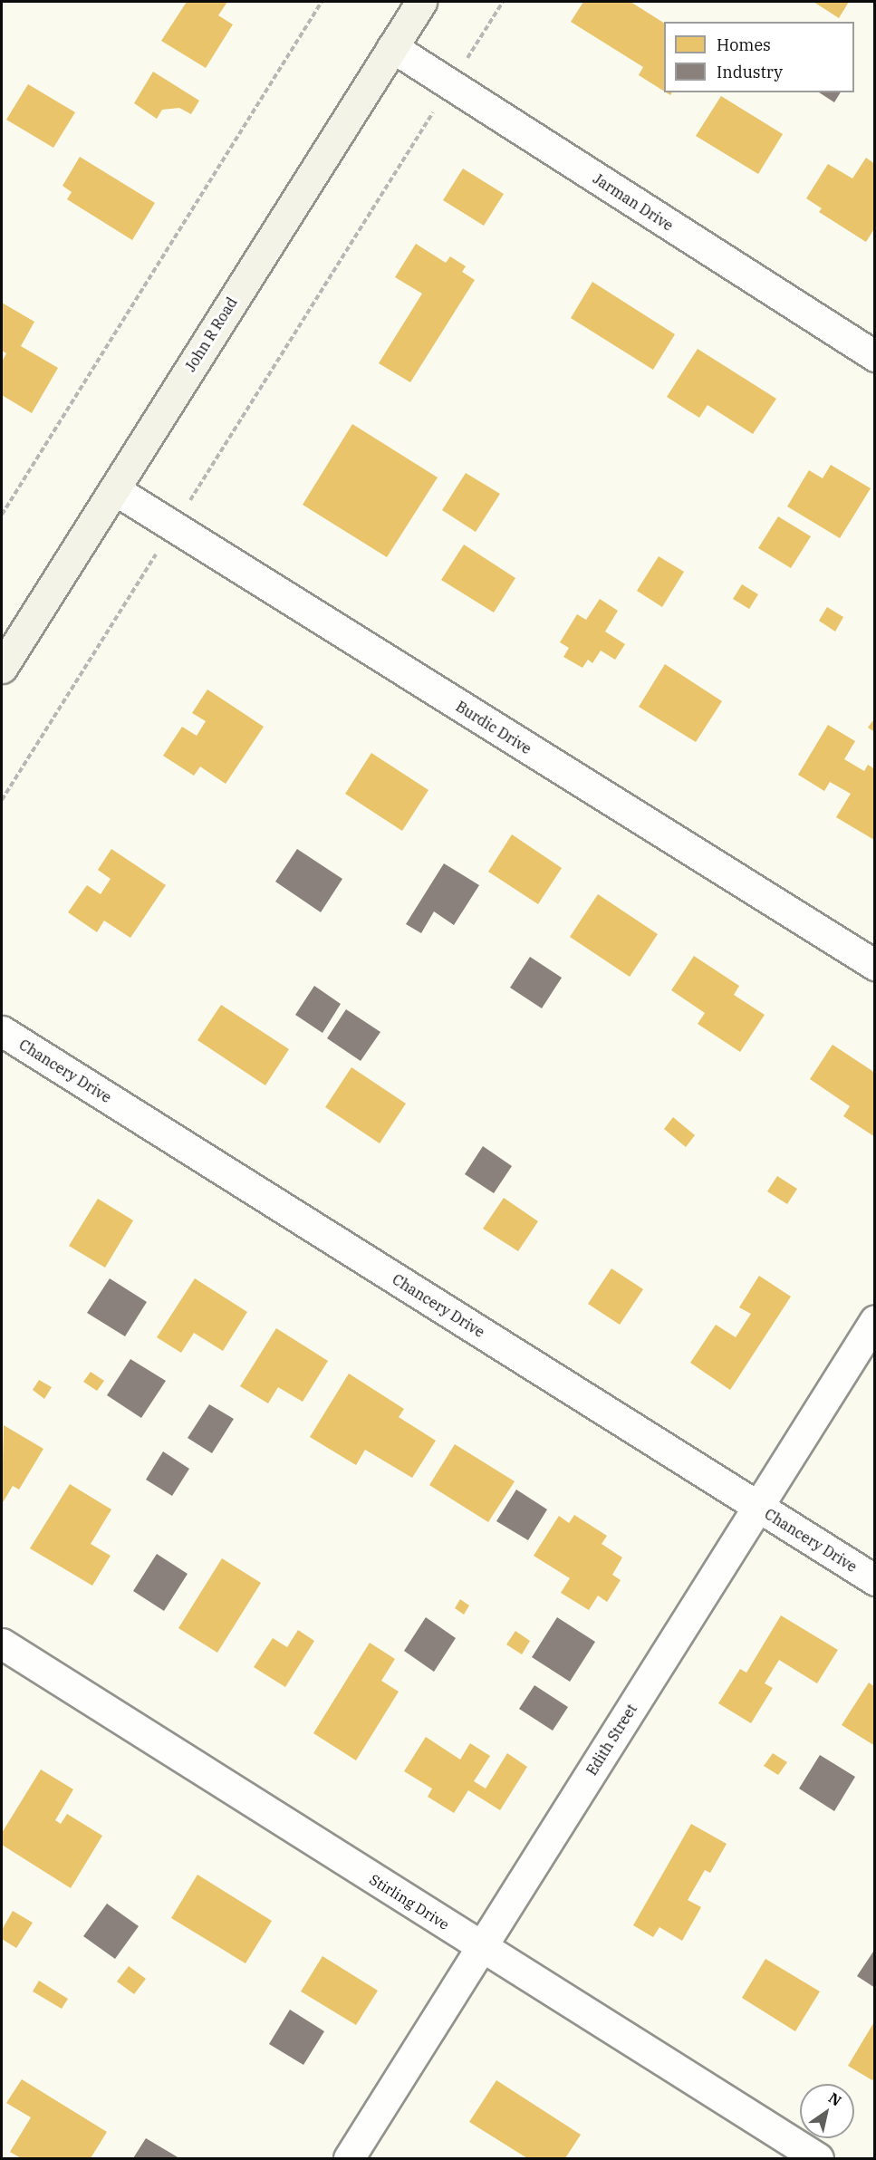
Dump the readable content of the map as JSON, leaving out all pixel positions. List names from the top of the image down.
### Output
{
  "streets": {
    "main road": ["John R Road"],
    "street": [
      "Jarman Drive",
      "Burdic Drive",
      "Chancery Drive",
      "Edith Street",
      "Stirling Drive"
    ]
  },
  "crossings": [
    ["Jarman Drive", "John R Road"],
    ["John R Road", "Burdic Drive"],
    ["Chancery Drive", "Edith Street"],
    ["Edith Street", "Stirling Drive"]
  ],
  "legend": ["Homes", "Industry"],
  "north": "top right"
}
